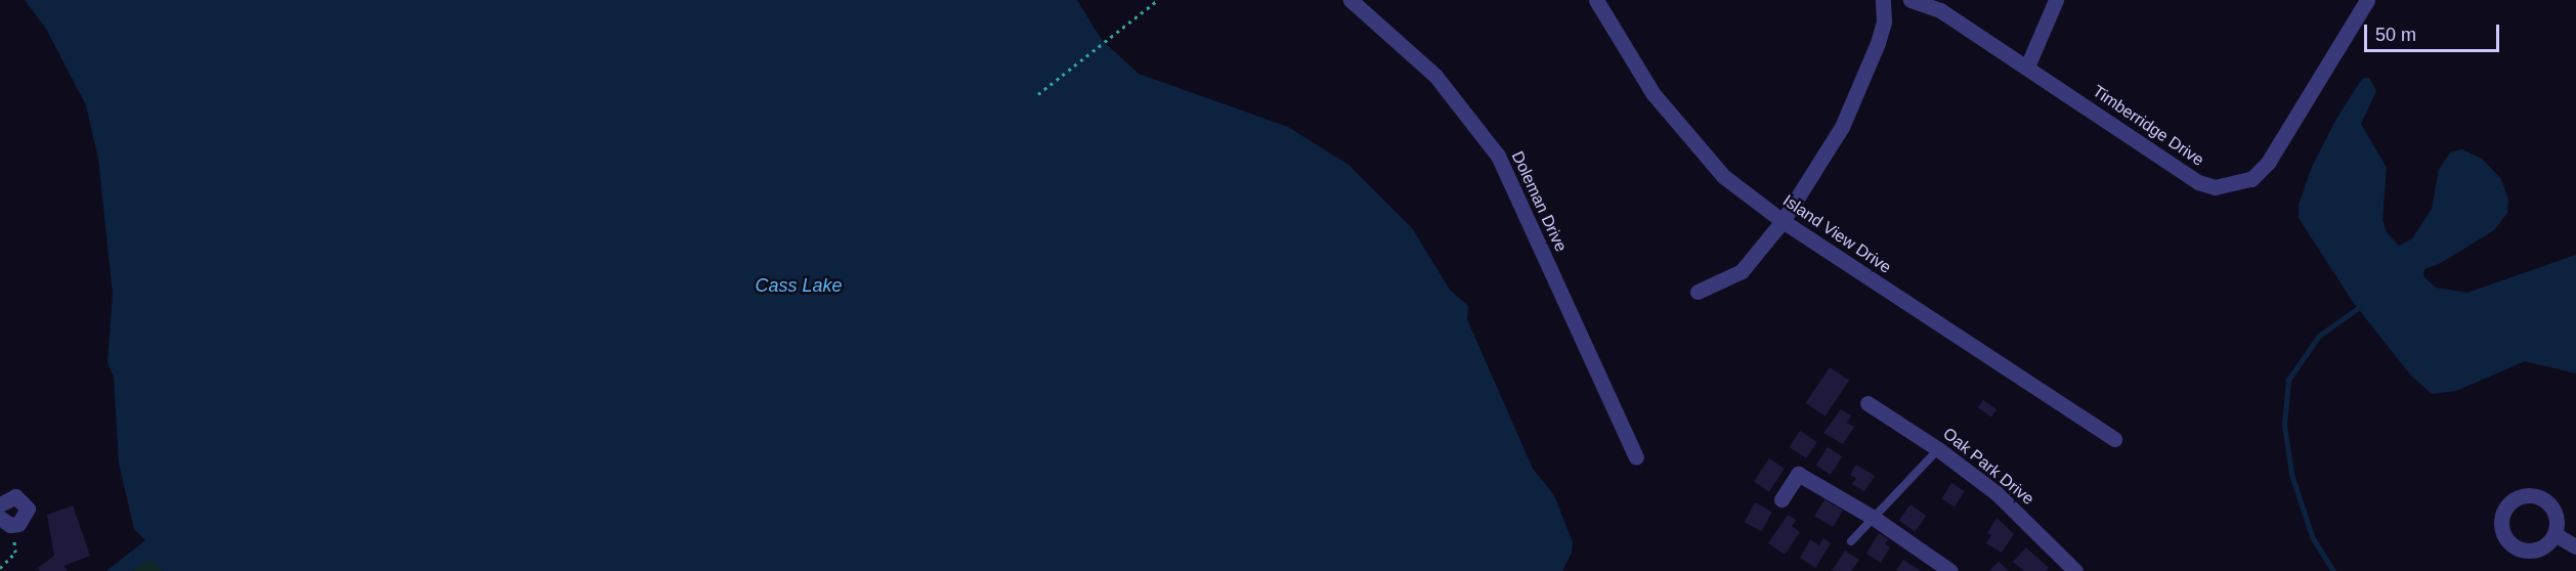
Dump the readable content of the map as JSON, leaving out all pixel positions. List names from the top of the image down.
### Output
{
  "streets": {
    "street": [
      "Timberridge Drive",
      "Doleman Drive",
      "Island View Drive",
      "Oak Park Drive"
    ]
  },
  "water": ["Cass Lake"],
  "scale_bar": "50 m"
}
